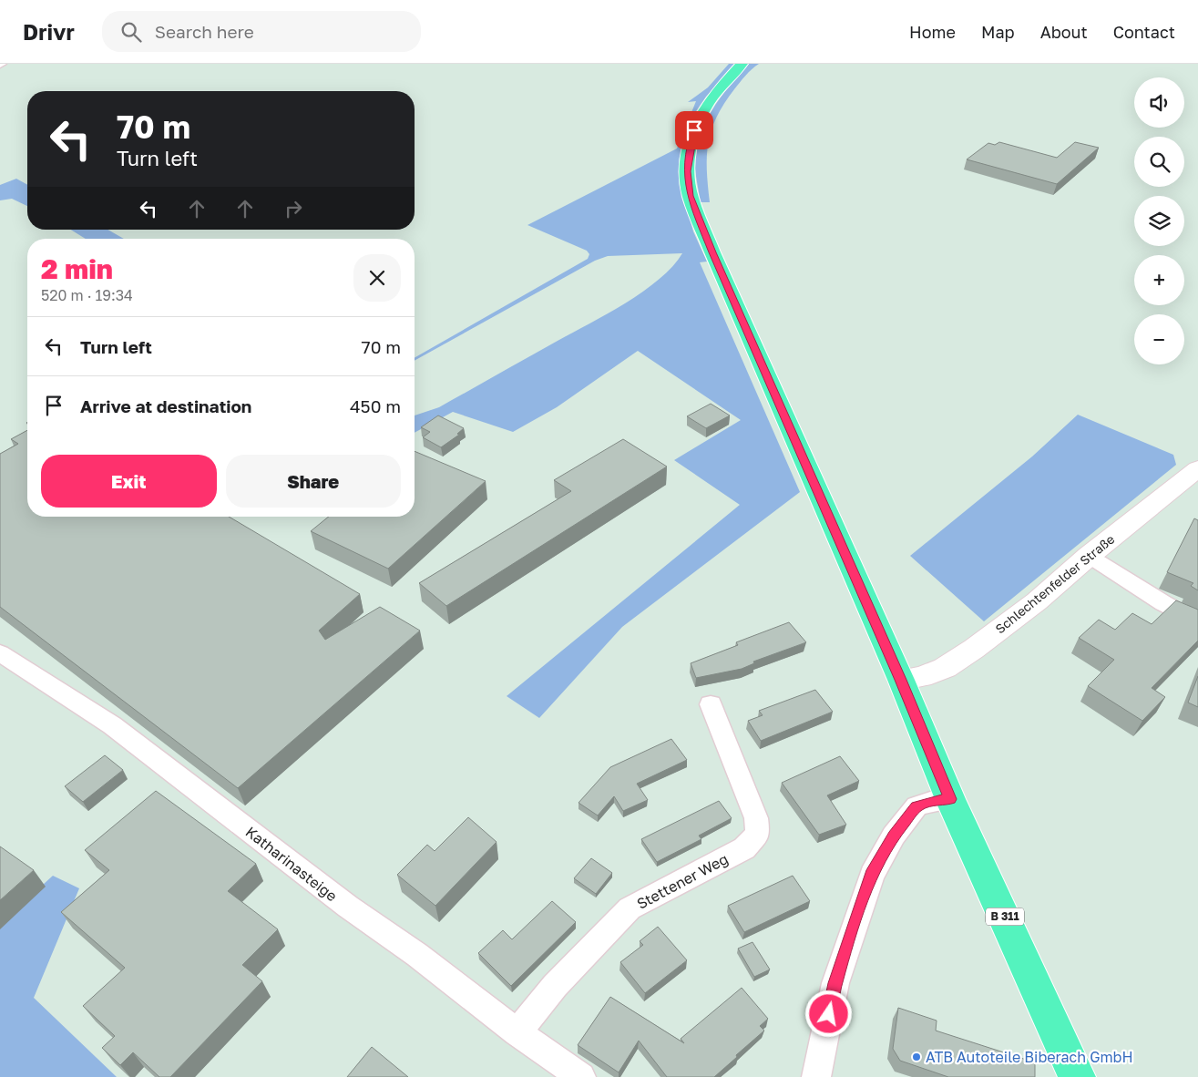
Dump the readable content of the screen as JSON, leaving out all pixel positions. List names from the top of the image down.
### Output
{
  "streets": {
    "main road": ["B 311"],
    "street": ["Schlechtenfelder Straße", "Katharinasteige", "Stettener Weg"]
  },
  "crossings": [
    ["Schlechtenfelder Straße", "B 311"],
    ["Katharinasteige", "Stettener Weg"]
  ],
  "places": ["ATB Autoteile Biberach GmbH"],
  "page": {
    "header": "Drivr",
    "search": "Search here",
    "nav": [
      "Home",
      "Map",
      "About",
      "Contact"
    ],
    "map_buttons": ["+", "−"],
    "turn": ["70 m", "Turn left"],
    "heading": ["2 min", "520 m · 19:34"],
    "list": [
      {
        "name": "Turn left",
        "value": "70 m"
      },
      {
        "name": "Arrive at destination",
        "value": "450 m"
      }
    ],
    "buttons": ["Exit", "Share"]
  }
}
